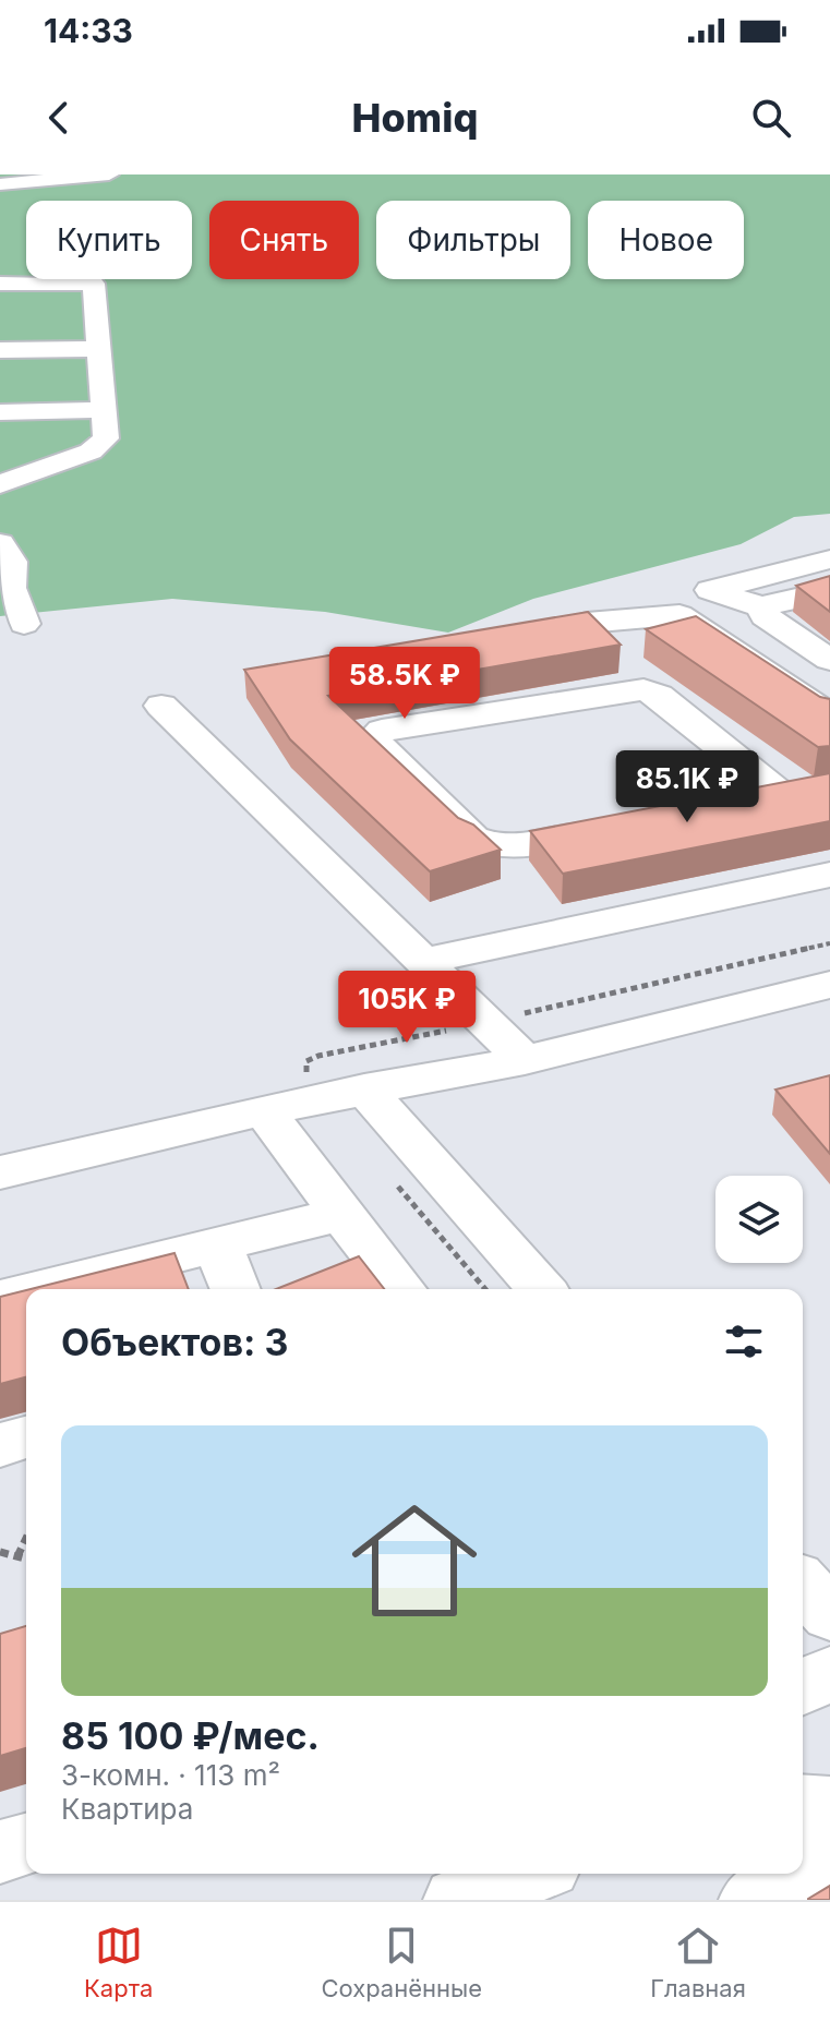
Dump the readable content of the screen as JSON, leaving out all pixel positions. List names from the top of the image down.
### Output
{
  "page": {
    "status": "14:33",
    "header": "Homiq",
    "chip": [
      "Купить",
      "Снять",
      "Фильтры",
      "Новое"
    ],
    "price": ["58.5K ₽", "85.1K ₽", "105K ₽"],
    "heading": "Объектов: 3",
    "list": [
      {
        "name": "85 100 ₽/мес.",
        "note": "3-комн. · 113 m² · Квартира"
      }
    ],
    "tabs": ["Карта", "Сохранённые", "Главная"]
  }
}
